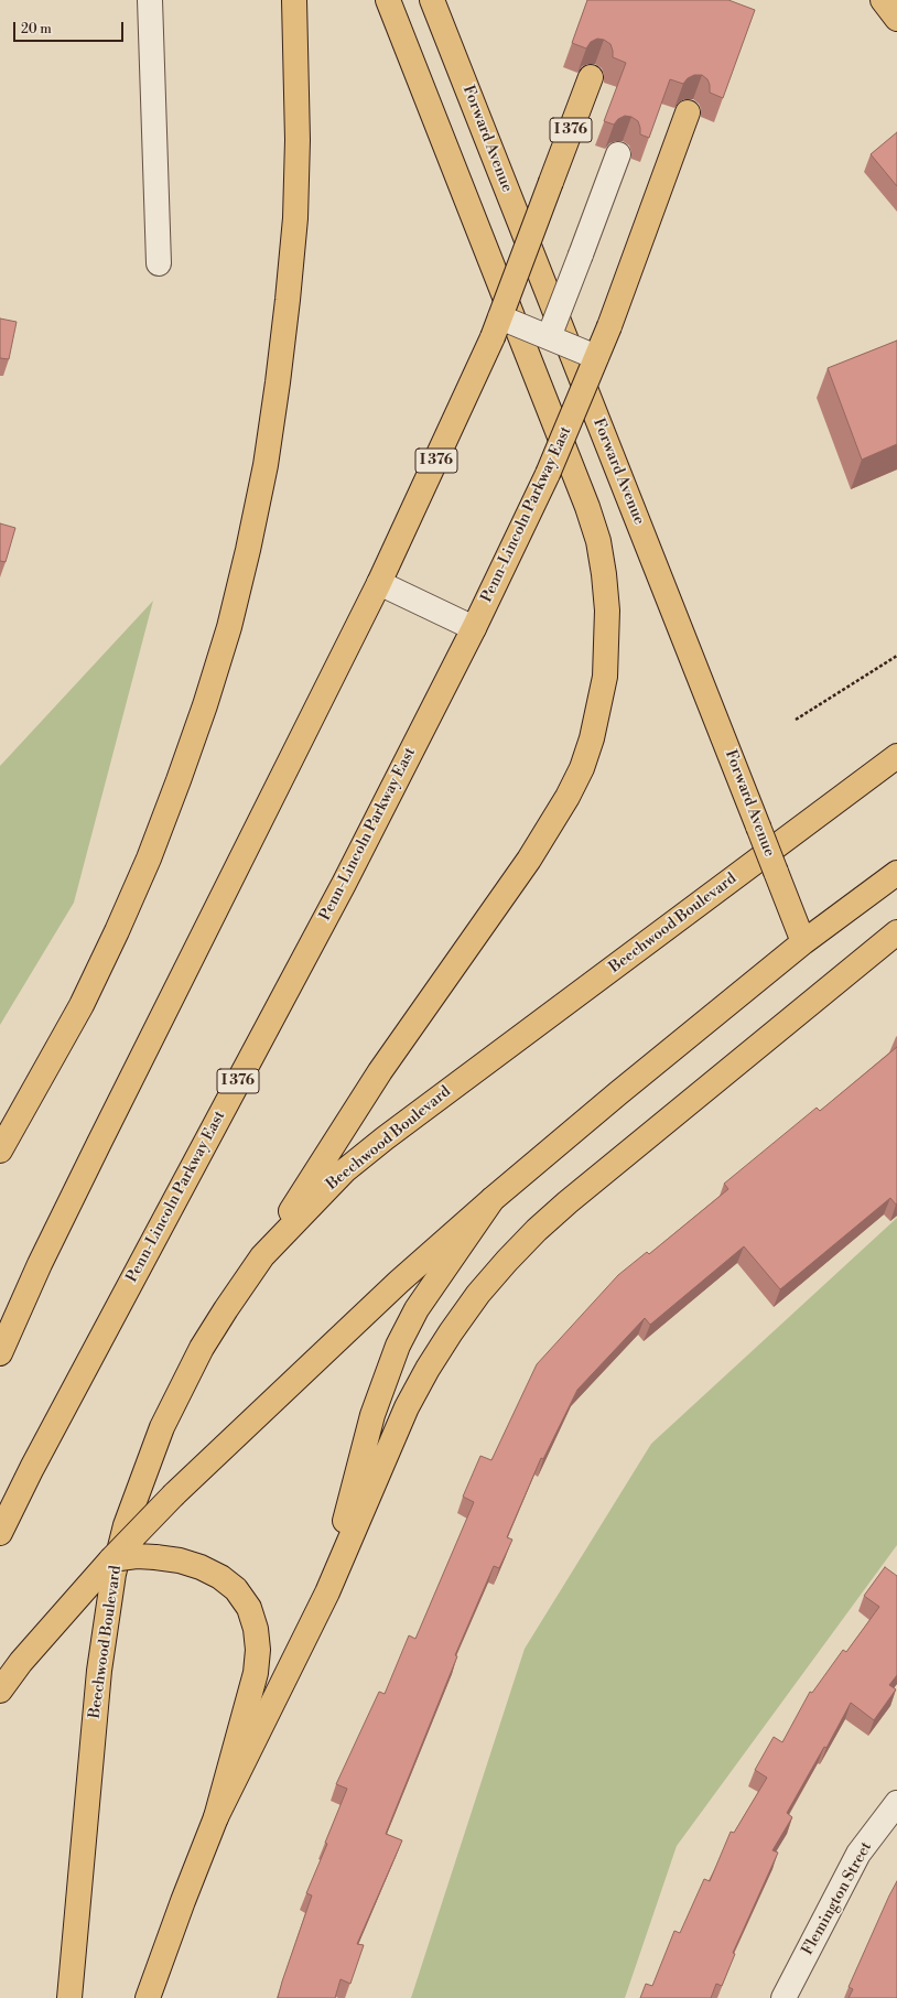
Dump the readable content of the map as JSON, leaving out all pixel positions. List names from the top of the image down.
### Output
{
  "streets": {
    "main road": [
      "I 376",
      "Forward Avenue",
      "Penn-Lincoln Parkway East",
      "Beechwood Boulevard"
    ],
    "street": ["Flemington Street"]
  },
  "scale_bar": "20 m"
}
